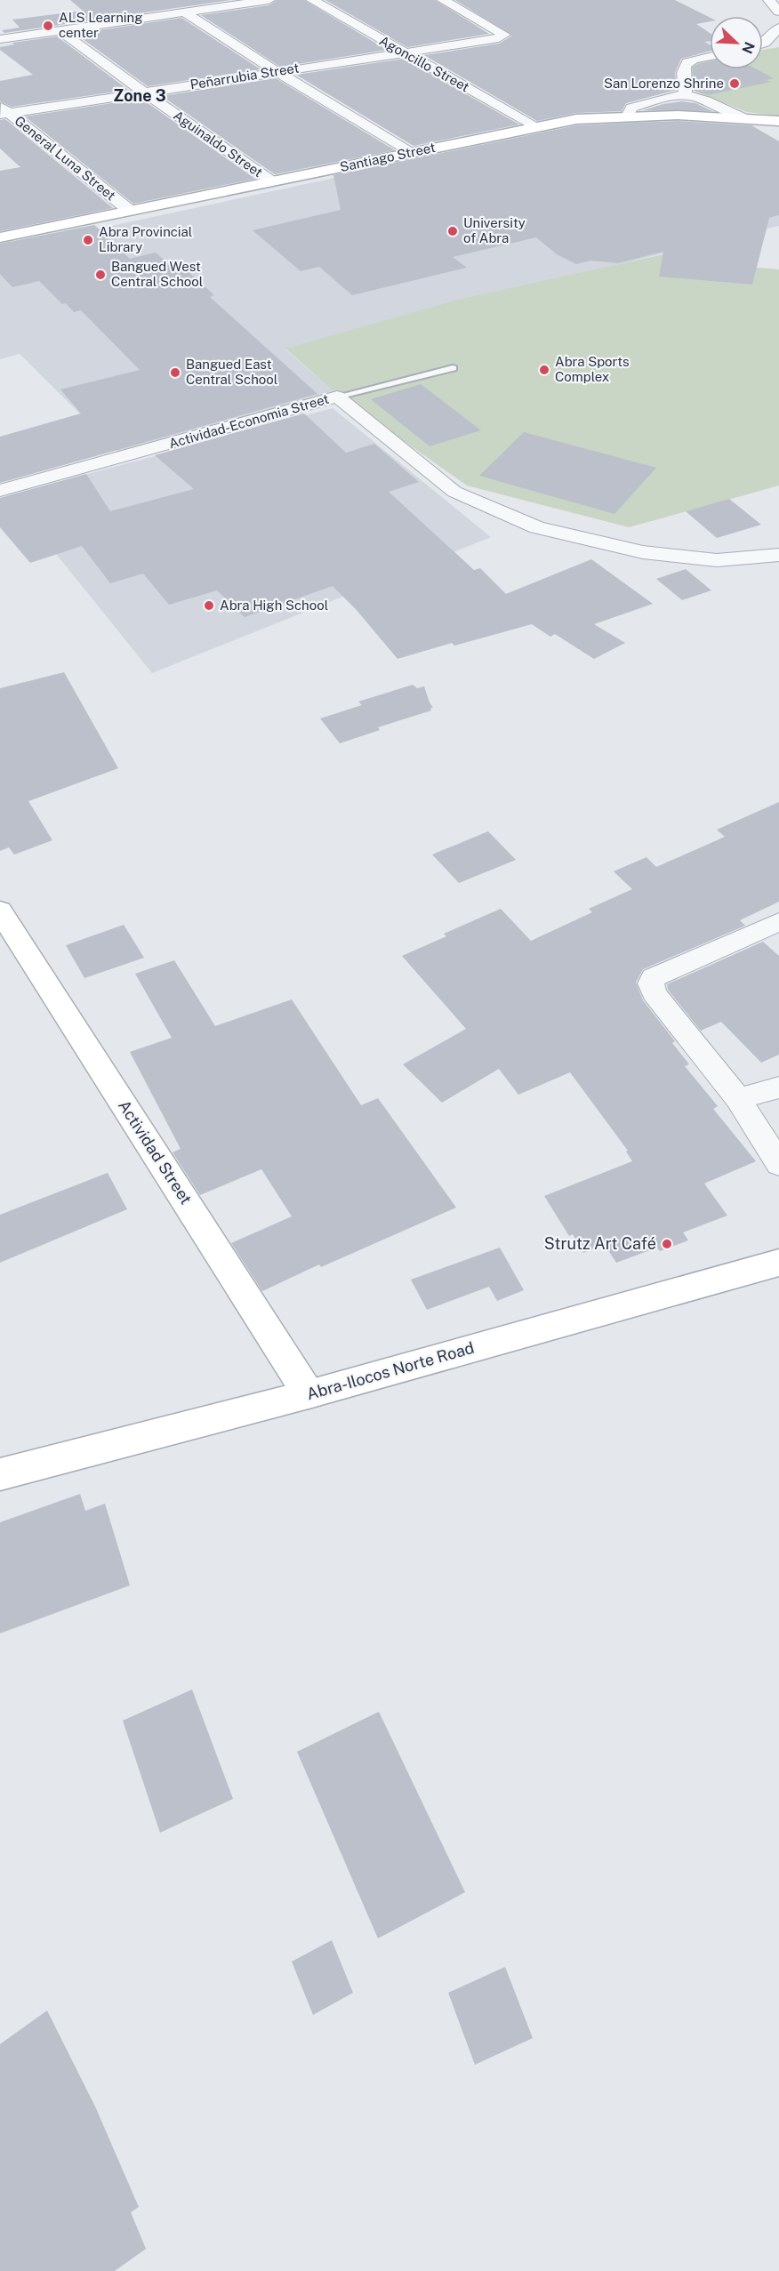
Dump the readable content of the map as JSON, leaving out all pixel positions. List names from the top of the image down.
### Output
{
  "streets": {
    "street": [
      "Agoncillo Street",
      "Peñarrubia Street",
      "Aguinaldo Street",
      "Santiago Street",
      "General Luna Street",
      "Actividad-Economia Street",
      "Actividad Street",
      "Abra-Ilocos Norte Road"
    ]
  },
  "crossings": [
    ["Agoncillo Street", "Peñarrubia Street"],
    ["Agoncillo Street", "Santiago Street"],
    ["Peñarrubia Street", "Aguinaldo Street"],
    ["Peñarrubia Street", "General Luna Street"],
    ["Aguinaldo Street", "Santiago Street"],
    ["Santiago Street", "General Luna Street"],
    ["Actividad Street", "Abra-Ilocos Norte Road"]
  ],
  "districts": ["Zone 3"],
  "places": [
    "ALS Learning center",
    "San Lorenzo Shrine",
    "University of Abra",
    "Abra Provincial Library",
    "Bangued West Central School",
    "Abra Sports Complex",
    "Bangued East Central School",
    "Abra High School",
    "Strutz Art Café"
  ],
  "north": "bottom right"
}
